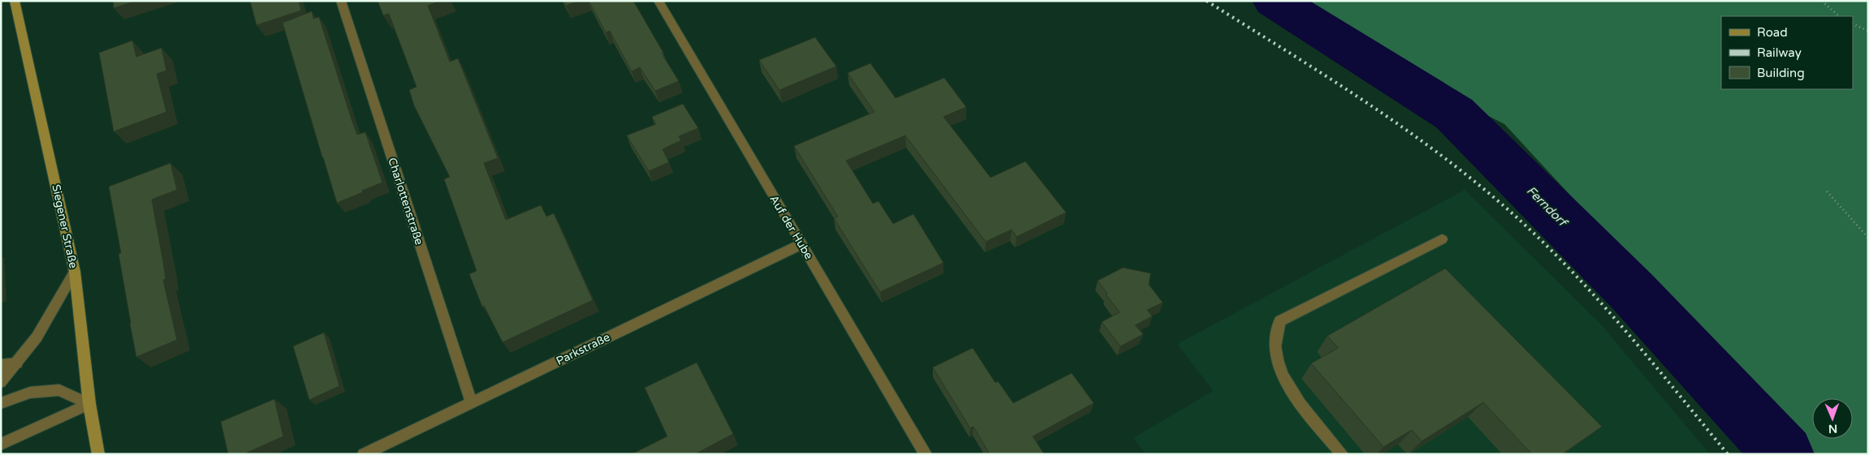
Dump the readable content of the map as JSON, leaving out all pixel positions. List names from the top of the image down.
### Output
{
  "streets": {
    "main road": ["Siegener Straße"],
    "street": ["Charlottenstraße", "Auf der Hube", "Parkstraße"]
  },
  "crossings": [
    ["Charlottenstraße", "Parkstraße"],
    ["Auf der Hube", "Parkstraße"]
  ],
  "water": ["Ferndorf"],
  "legend": ["Road", "Railway", "Building"],
  "north": "bottom"
}
